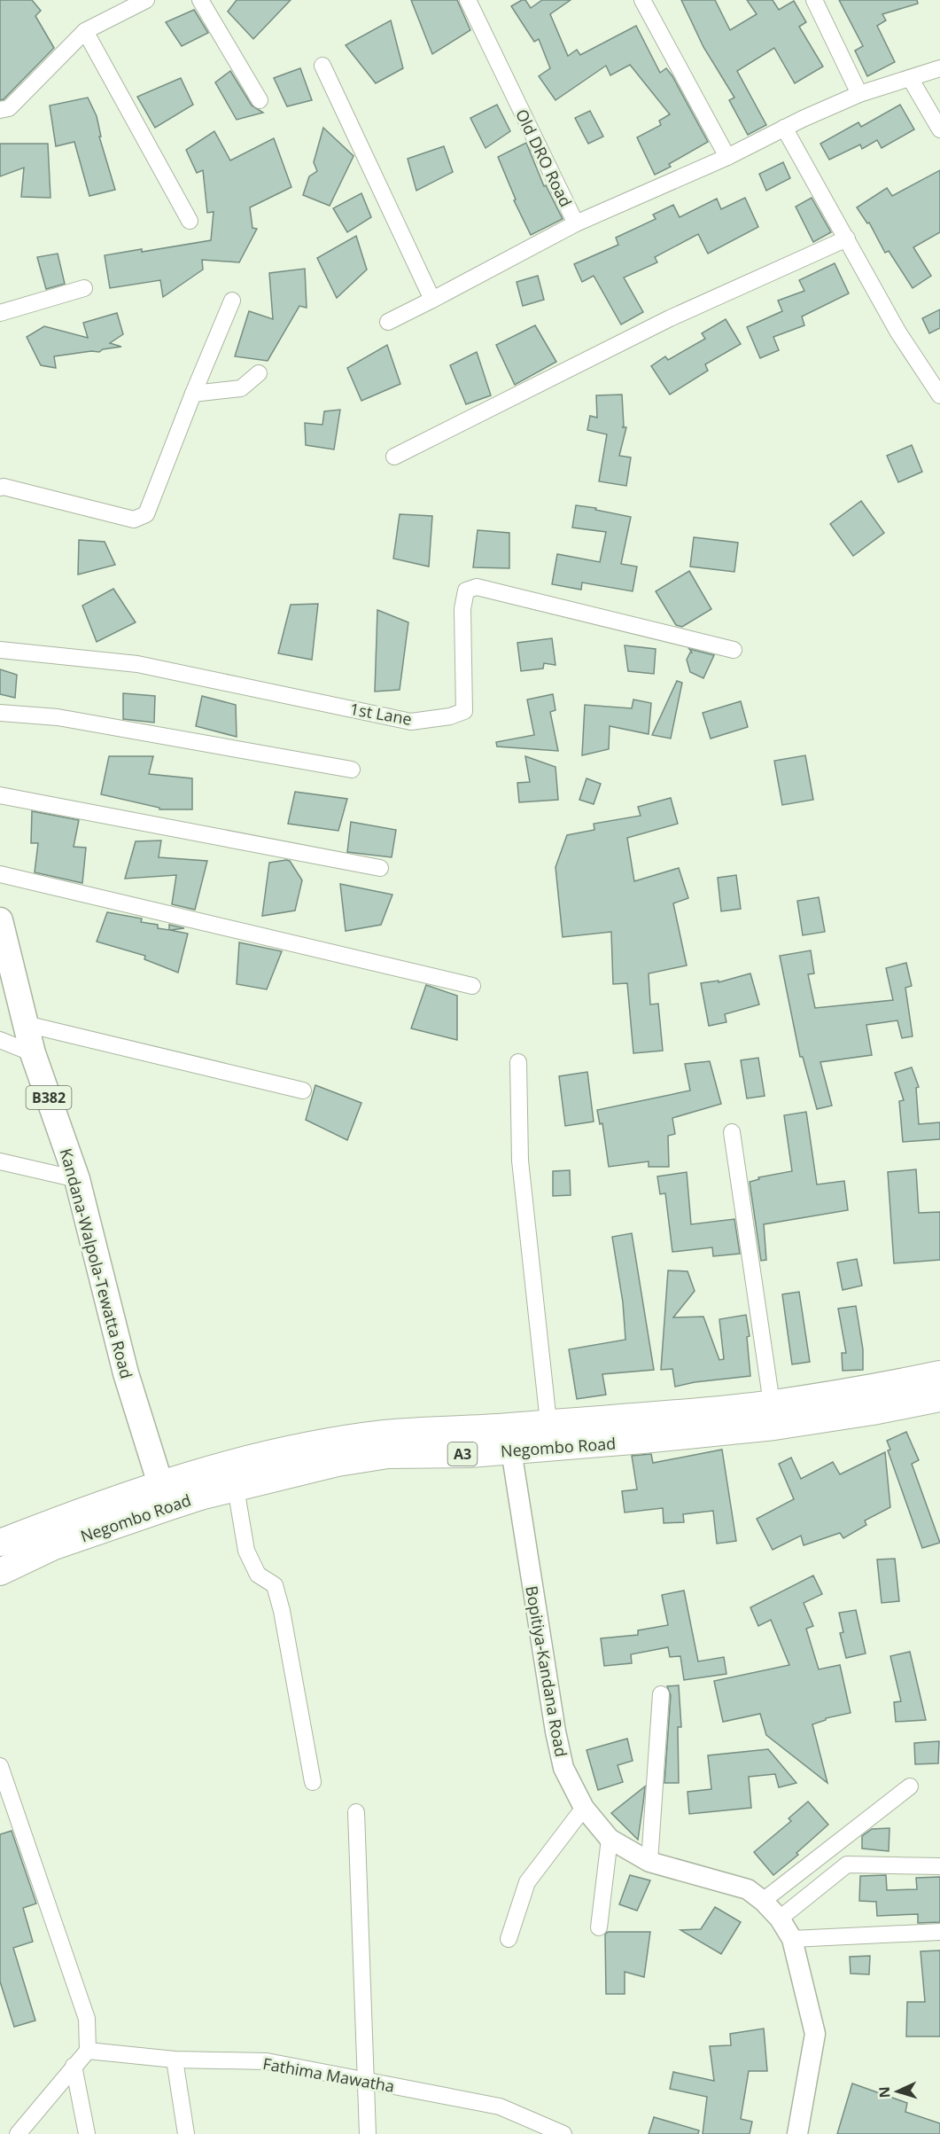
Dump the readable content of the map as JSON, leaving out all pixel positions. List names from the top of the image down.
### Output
{
  "streets": {
    "highway": ["Negombo Road", "A3"],
    "main road": ["B382", "Kandana-Walpola-Tewatta Road"],
    "street": [
      "Old DRO Road",
      "1st Lane",
      "Bopitiya-Kandana Road",
      "Fathima Mawatha"
    ]
  },
  "crossings": [
    ["Kandana-Walpola-Tewatta Road", "Negombo Road"],
    ["Negombo Road", "Bopitiya-Kandana Road"]
  ],
  "north": "left"
}
